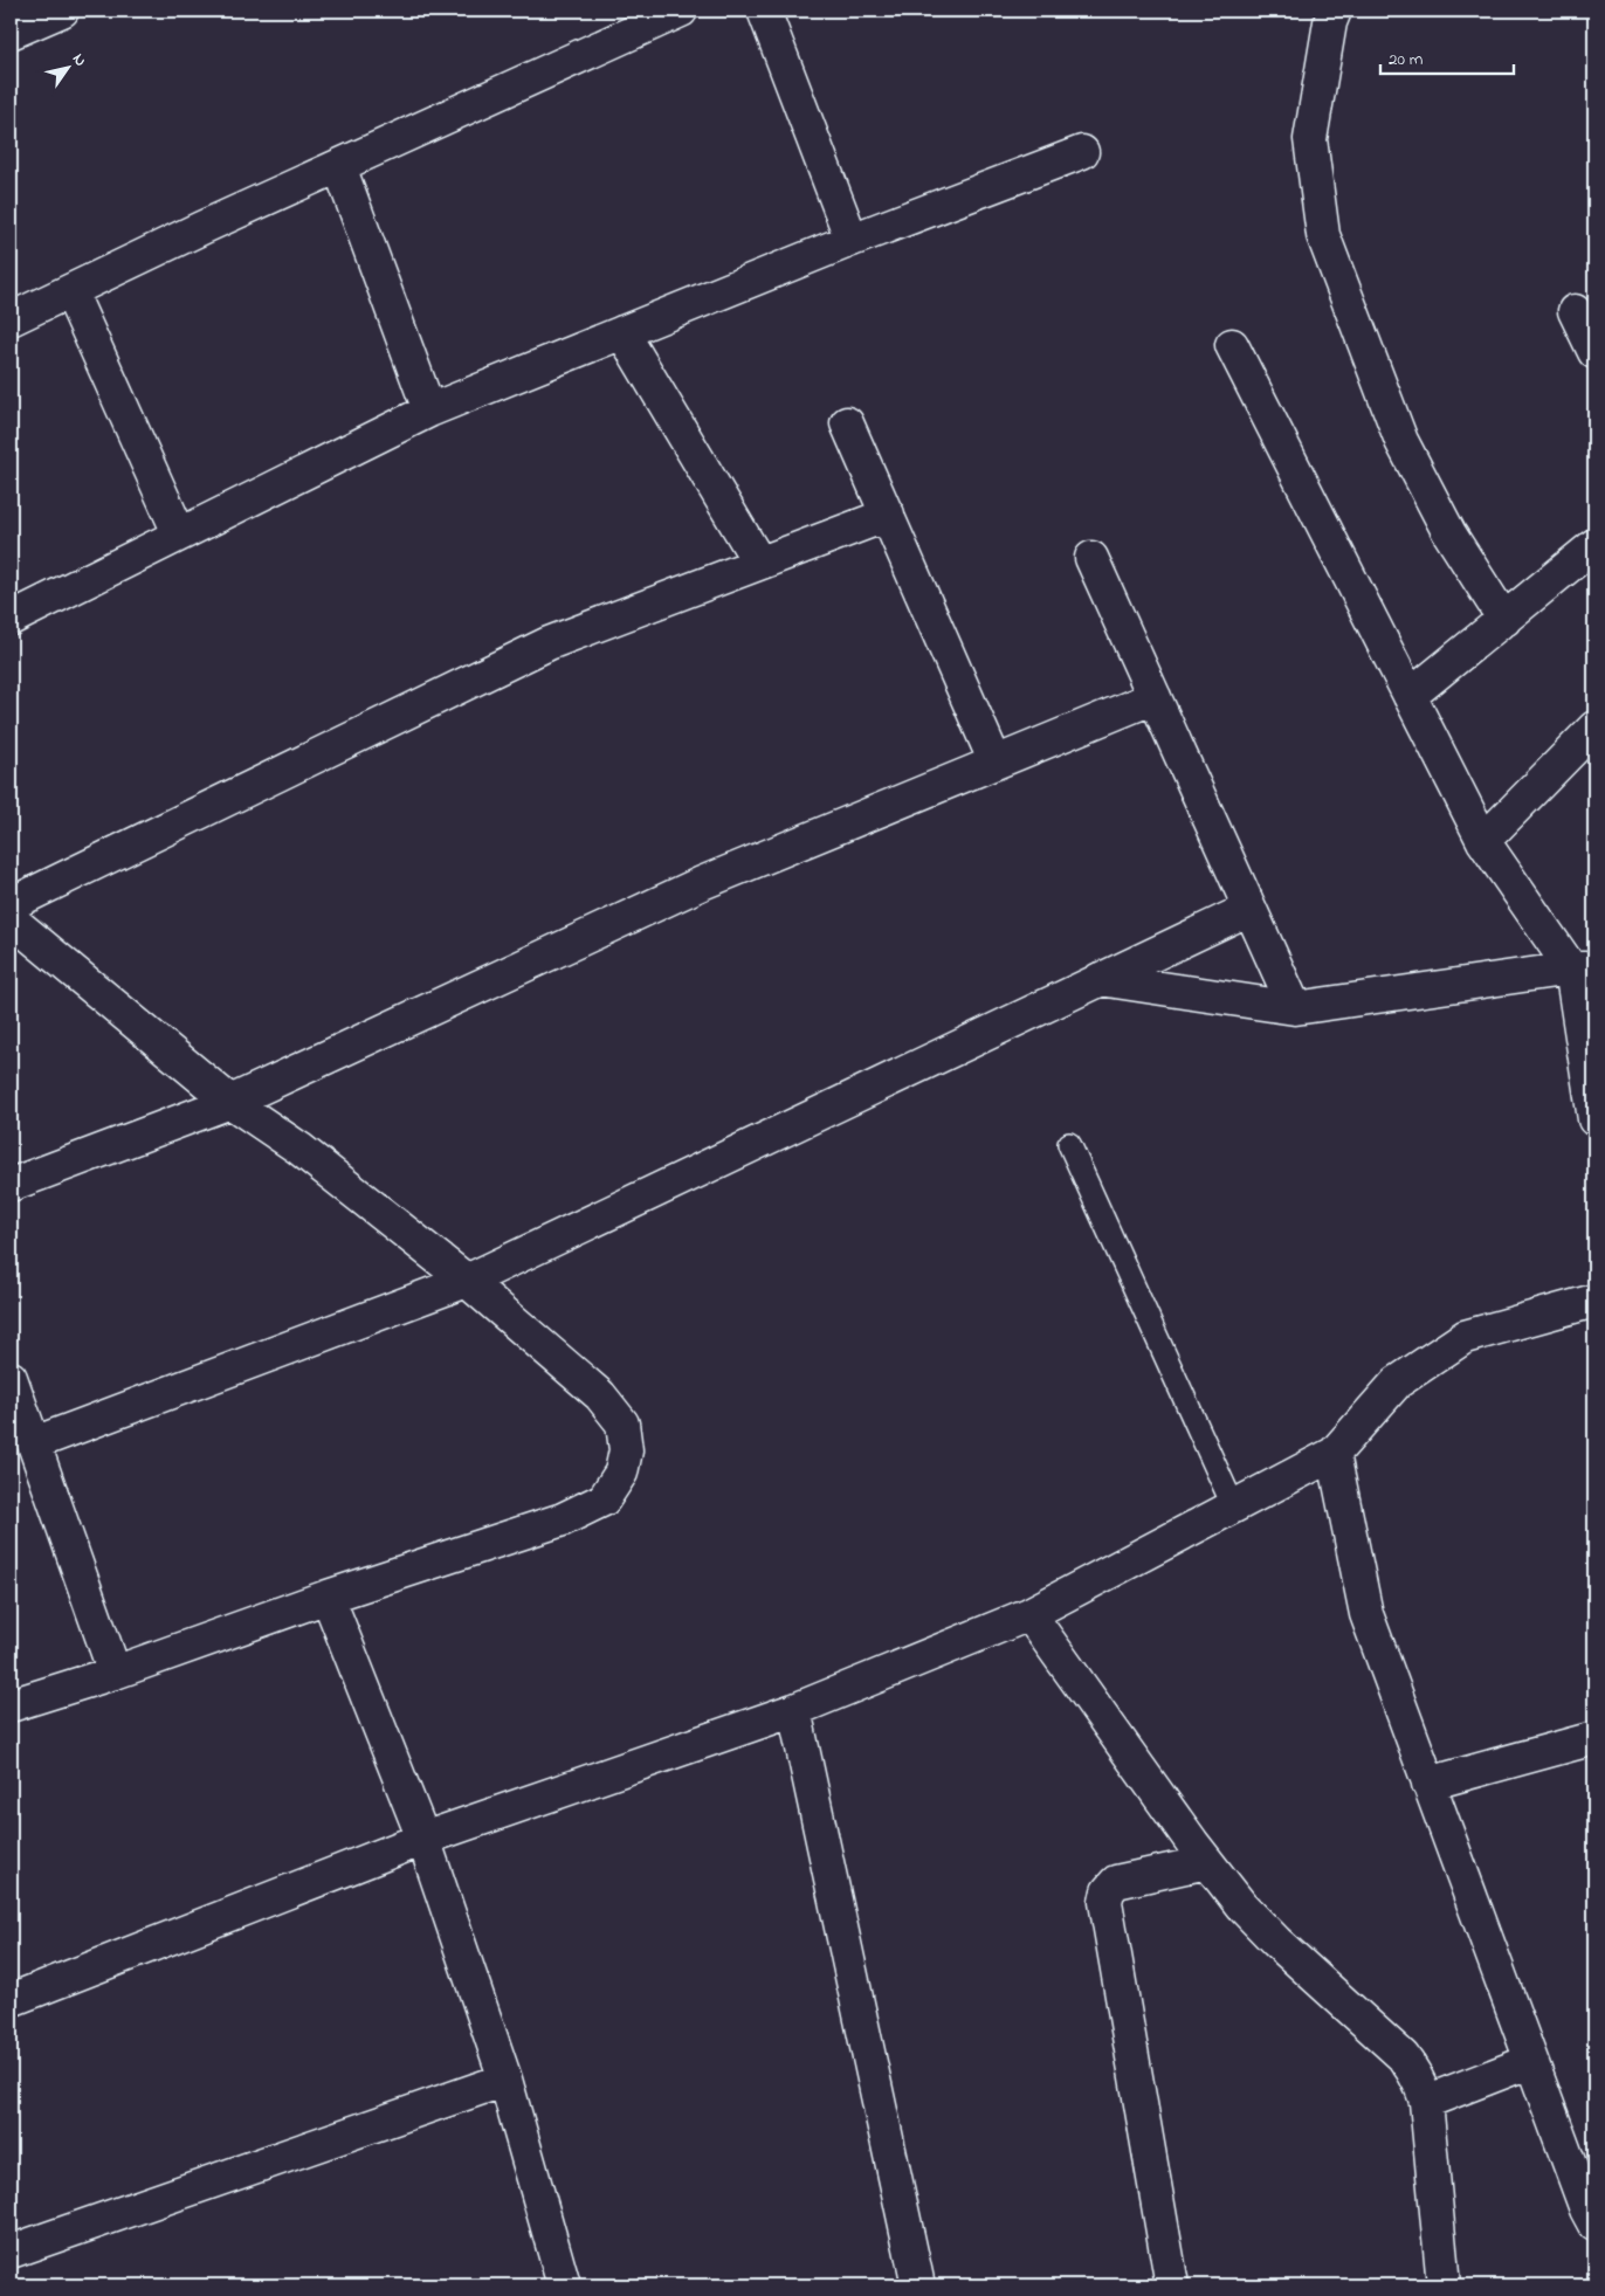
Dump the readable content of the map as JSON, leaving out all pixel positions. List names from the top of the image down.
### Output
{
  "scale_bar": "20 m",
  "north": "top right"
}
